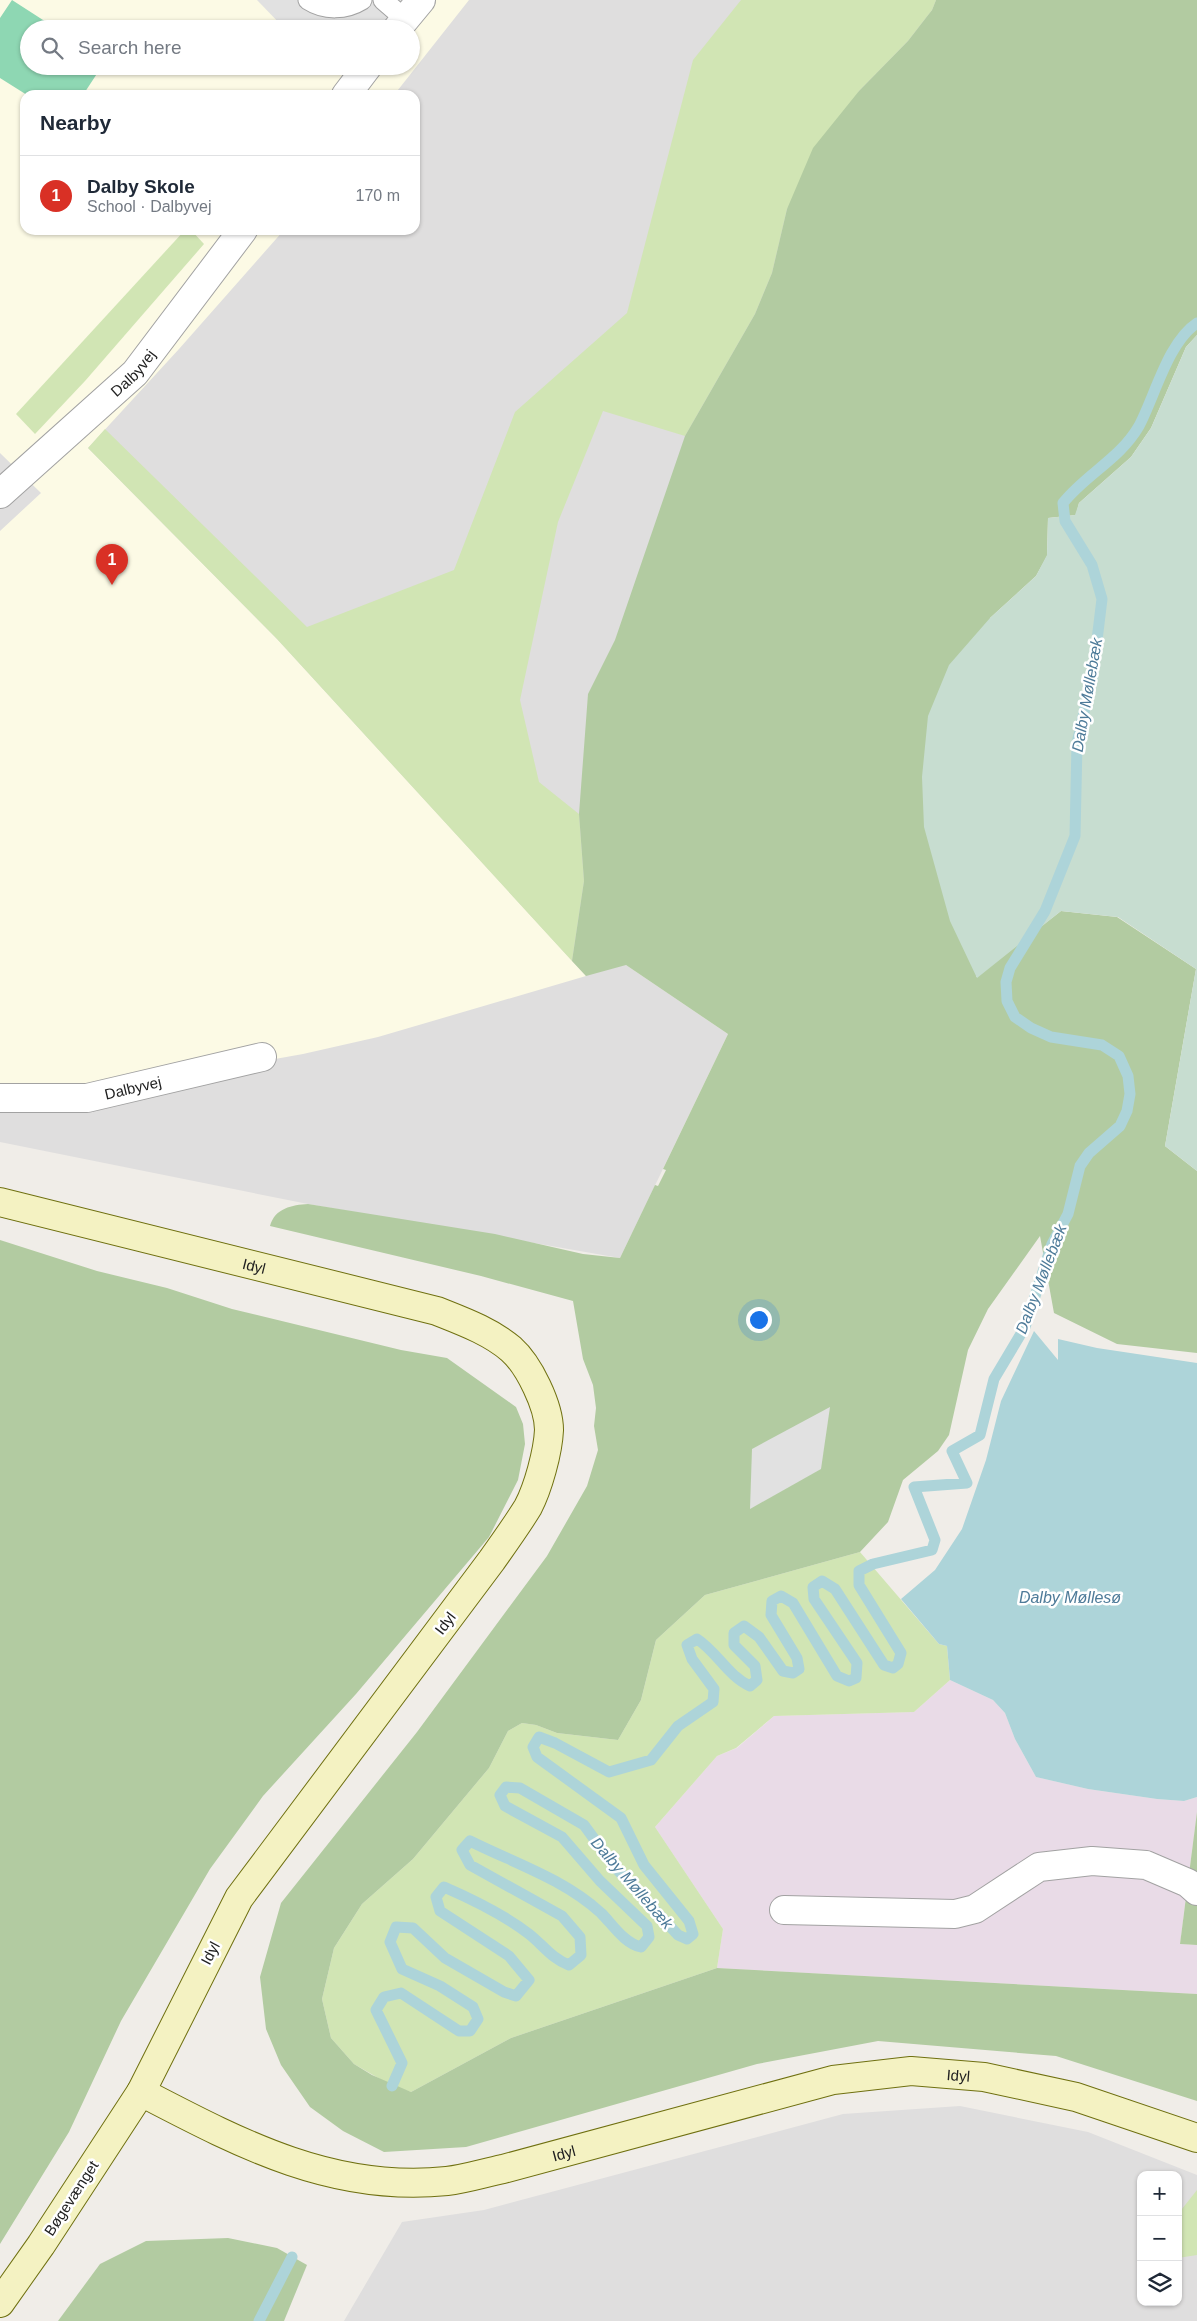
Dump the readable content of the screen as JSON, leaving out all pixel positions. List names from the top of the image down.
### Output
{
  "streets": {
    "street": ["Dalbyvej", "Idyl", "Bøgevænget"]
  },
  "crossings": [
    ["Idyl", "Bøgevænget"]
  ],
  "water": ["Dalby Møllebæk", "Dalby Møllesø"],
  "page": {
    "search": "Search here",
    "heading": "Nearby",
    "list": [
      {
        "mark": "1",
        "name": "Dalby Skole",
        "note": "School · Dalbyvej",
        "value": "170 m"
      }
    ],
    "pins": "1",
    "map_buttons": ["+", "−"]
  }
}
